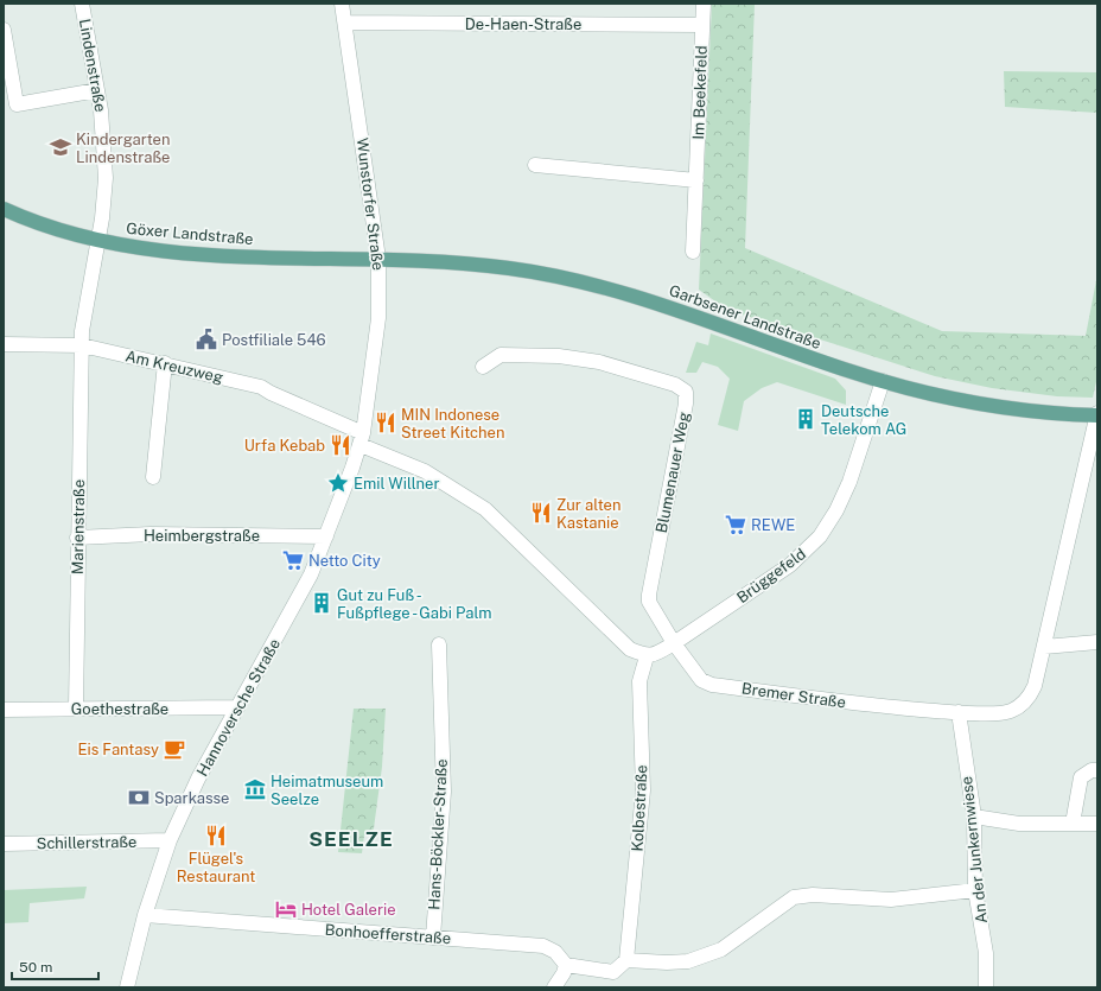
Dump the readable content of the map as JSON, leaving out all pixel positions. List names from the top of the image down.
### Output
{
  "streets": {
    "main road": ["Göxer Landstraße", "Garbsener Landstraße"],
    "street": [
      "De-Haen-Straße",
      "Lindenstraße",
      "Im Beekefeld",
      "Wunstorfer Straße",
      "Am Kreuzweg",
      "Blumenauer Weg",
      "Marienstraße",
      "Heimbergstraße",
      "Brüggefeld",
      "Bremer Straße",
      "Hannoversche Straße",
      "Goethestraße",
      "Kolbestraße",
      "Hans-Böckler-Straße",
      "Schillerstraße",
      "An der Junkernwiese",
      "Bonhoefferstraße"
    ]
  },
  "crossings": [
    ["De-Haen-Straße", "Im Beekefeld"],
    ["De-Haen-Straße", "Wunstorfer Straße"],
    ["Lindenstraße", "Göxer Landstraße"],
    ["Wunstorfer Straße", "Göxer Landstraße"],
    ["Wunstorfer Straße", "Garbsener Landstraße"],
    ["Wunstorfer Straße", "Am Kreuzweg"],
    ["Wunstorfer Straße", "Hannoversche Straße"],
    ["Göxer Landstraße", "Garbsener Landstraße"],
    ["Garbsener Landstraße", "Brüggefeld"],
    ["Garbsener Landstraße", "Bremer Straße"],
    ["Am Kreuzweg", "Marienstraße"],
    ["Am Kreuzweg", "Hannoversche Straße"],
    ["Blumenauer Weg", "Brüggefeld"],
    ["Blumenauer Weg", "Bremer Straße"],
    ["Marienstraße", "Heimbergstraße"],
    ["Marienstraße", "Goethestraße"],
    ["Heimbergstraße", "Hannoversche Straße"],
    ["Brüggefeld", "Bremer Straße"],
    ["Bremer Straße", "An der Junkernwiese"],
    ["Hannoversche Straße", "Goethestraße"],
    ["Hannoversche Straße", "Schillerstraße"],
    ["Hannoversche Straße", "Bonhoefferstraße"],
    ["Hans-Böckler-Straße", "Bonhoefferstraße"]
  ],
  "districts": ["SEELZE"],
  "places": {
    "school or university": ["Kindergarten Lindenstraße"],
    "public building": ["Postfiliale 546"],
    "building": ["Deutsche Telekom AG", "Gut zu Fuß - Fußpflege - Gabi Palm"],
    "restaurant": [
      "MIN Indonese Street Kitchen",
      "Urfa Kebab",
      "Zur alten Kastanie",
      "Flügel's Restaurant"
    ],
    "place": ["Emil Willner"],
    "supermarket": ["REWE", "Netto City"],
    "cafe": ["Eis Fantasy"],
    "museum": ["Heimatmuseum Seelze"],
    "bank": ["Sparkasse"],
    "hotel": ["Hotel Galerie"]
  },
  "scale_bar": "50 m"
}
